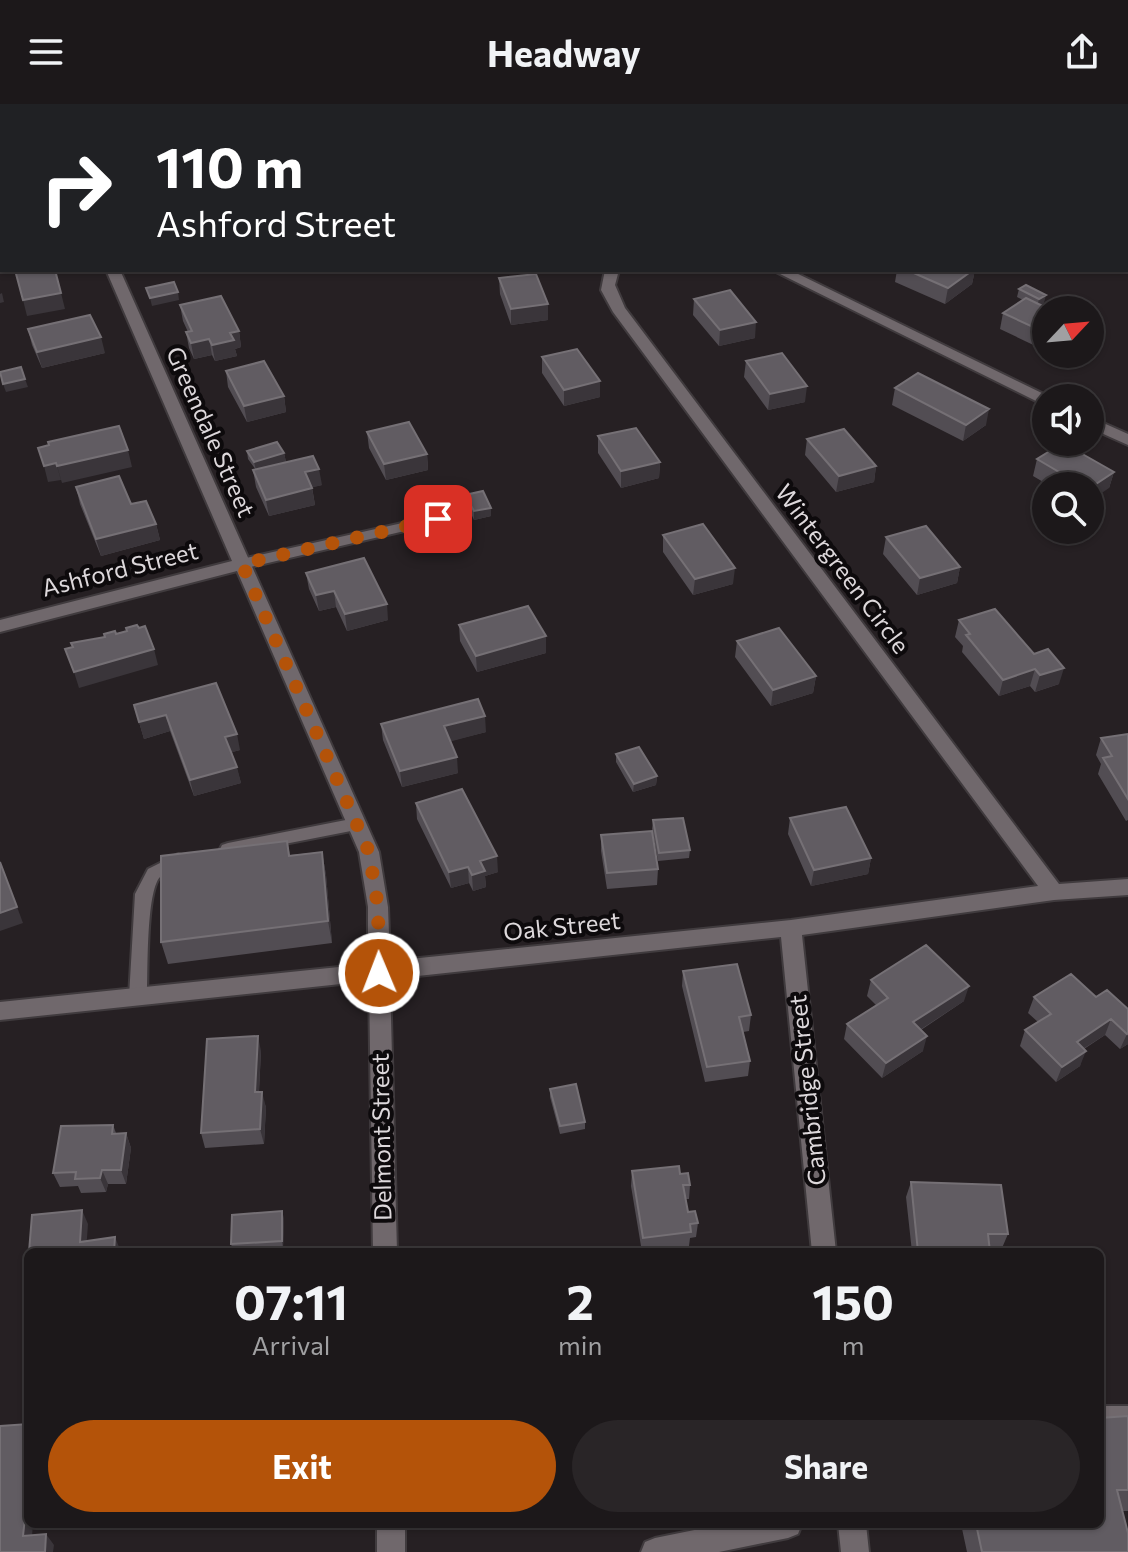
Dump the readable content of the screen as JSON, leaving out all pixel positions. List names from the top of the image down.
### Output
{
  "streets": {
    "street": [
      "Greendale Street",
      "Wintergreen Circle",
      "Ashford Street",
      "Oak Street",
      "Cambridge Street",
      "Delmont Street"
    ]
  },
  "crossings": [
    ["Greendale Street", "Ashford Street"],
    ["Greendale Street", "Oak Street"],
    ["Greendale Street", "Delmont Street"],
    ["Wintergreen Circle", "Oak Street"],
    ["Oak Street", "Cambridge Street"],
    ["Oak Street", "Delmont Street"]
  ],
  "north": "top right",
  "page": {
    "header": "Headway",
    "turn": ["110 m", "Ashford Street"],
    "eta": [
      "07:11",
      "Arrival",
      "2",
      "min",
      "150",
      "m"
    ],
    "buttons": ["Exit", "Share"]
  }
}
